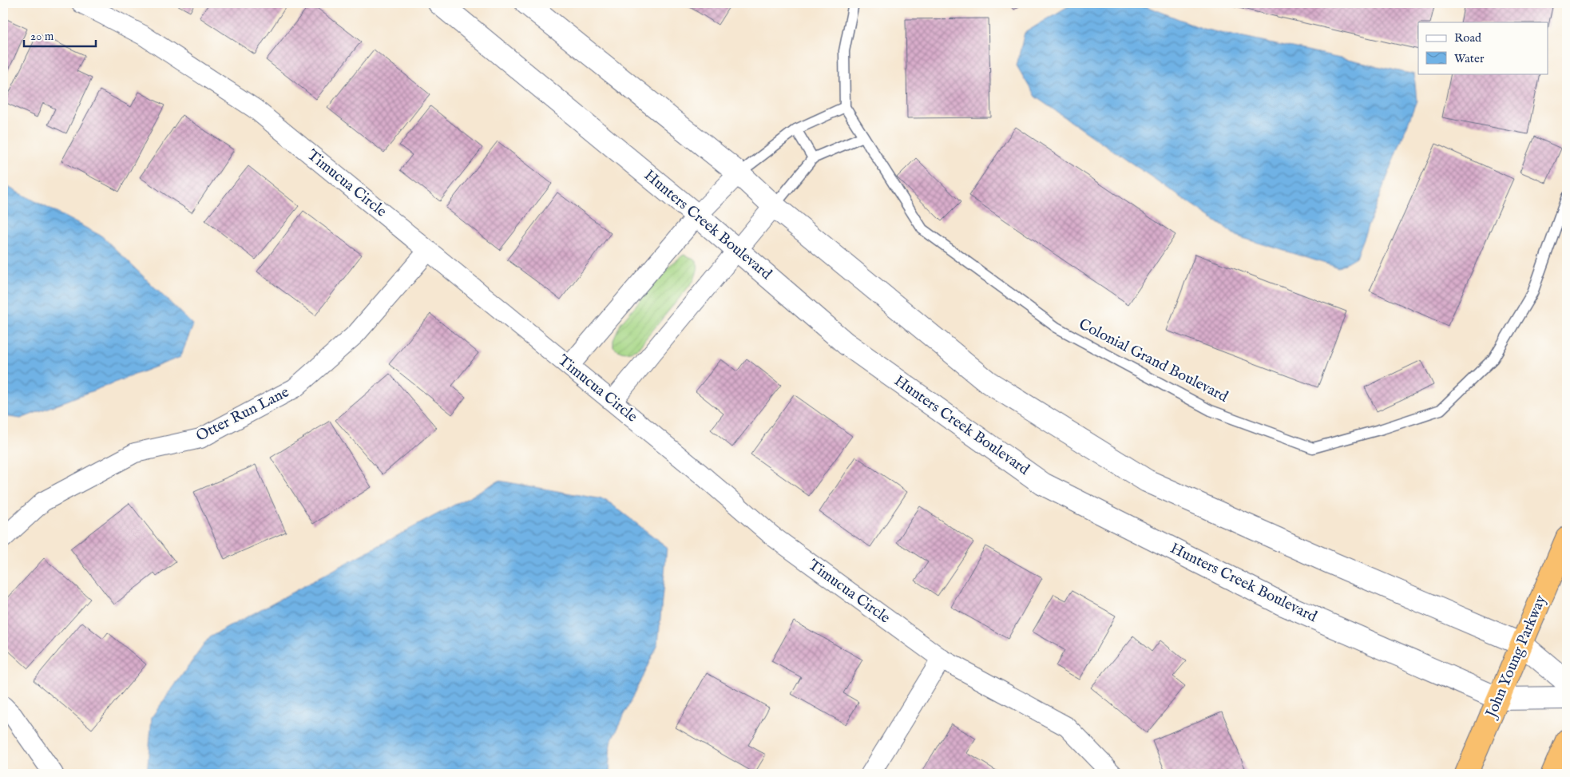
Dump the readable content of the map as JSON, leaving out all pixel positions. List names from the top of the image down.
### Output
{
  "streets": {
    "highway": ["John Young Parkway"],
    "street": ["Timucua Circle", "Hunters Creek Boulevard", "Otter Run Lane"],
    "lane": ["Colonial Grand Boulevard"]
  },
  "crossings": [
    ["Timucua Circle", "Otter Run Lane"],
    ["Hunters Creek Boulevard", "John Young Parkway"]
  ],
  "legend": ["Road", "Water"],
  "scale_bar": "20 m"
}
